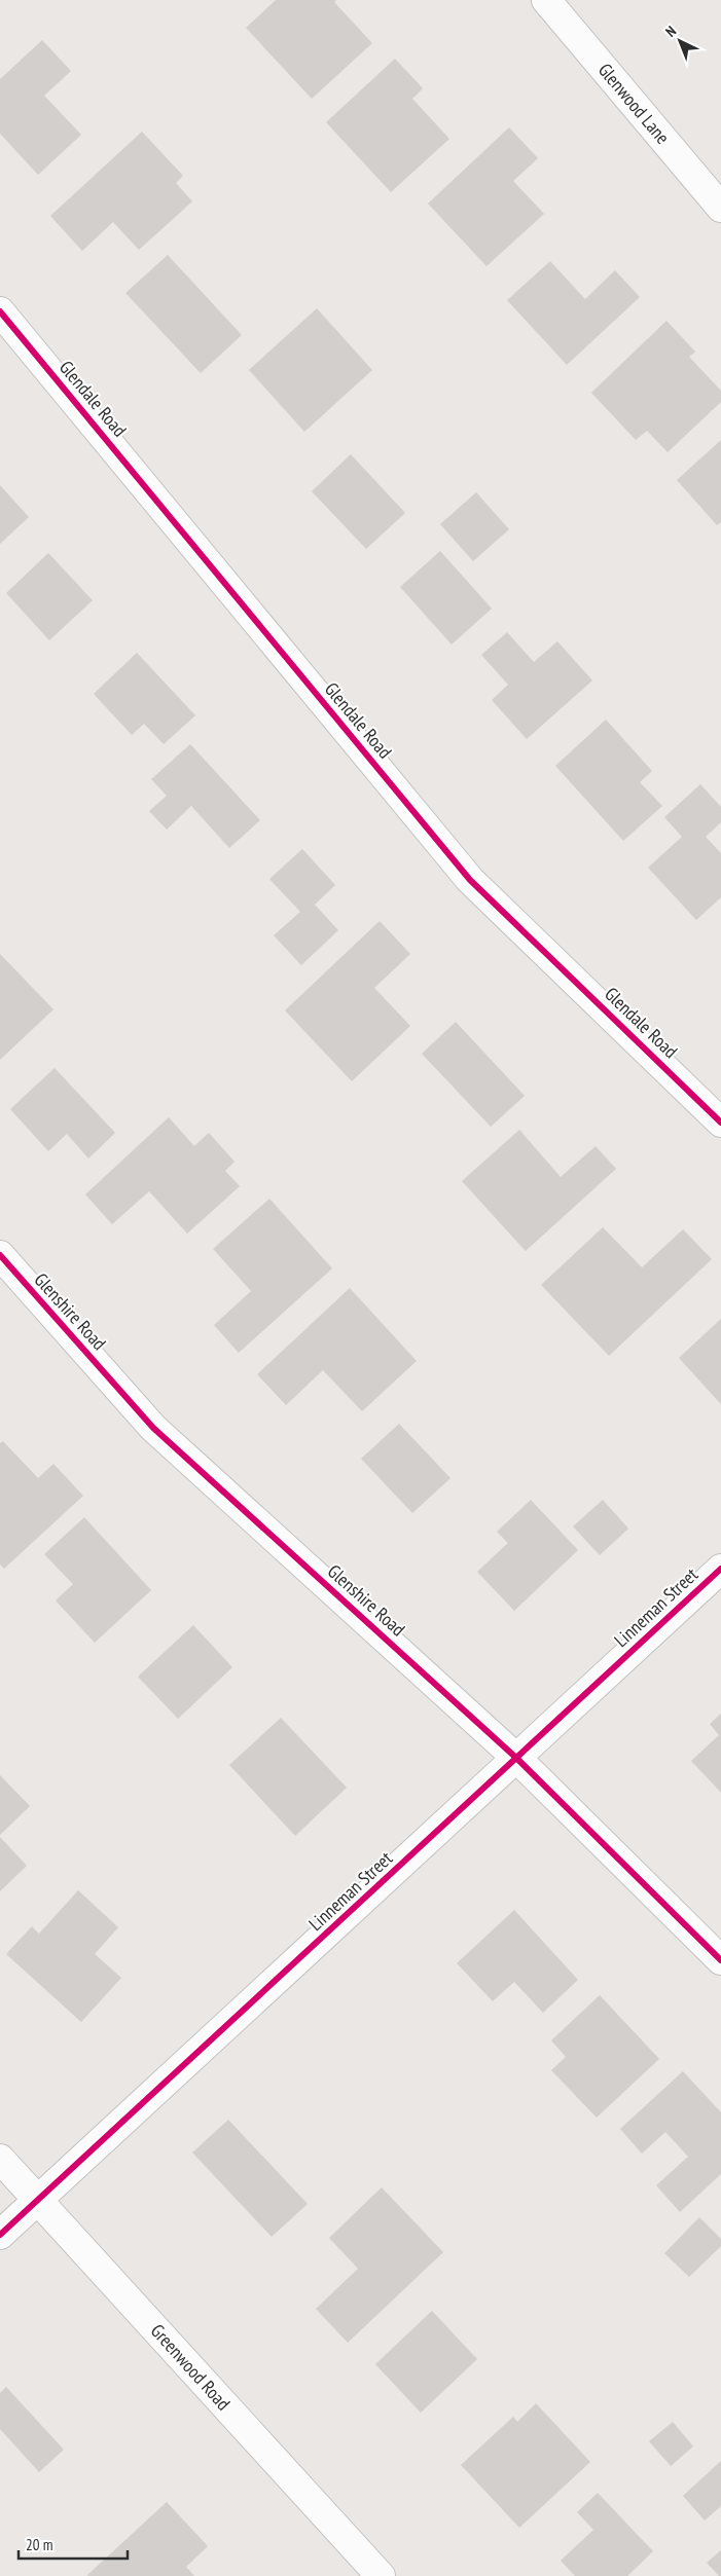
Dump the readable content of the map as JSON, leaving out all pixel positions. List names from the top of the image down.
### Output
{
  "streets": {
    "street": [
      "Glenwood Lane",
      "Glendale Road",
      "Glenshire Road",
      "Linneman Street",
      "Greenwood Road"
    ]
  },
  "crossings": [
    ["Glenshire Road", "Linneman Street"],
    ["Linneman Street", "Greenwood Road"]
  ],
  "scale_bar": "20 m",
  "north": "top left"
}
